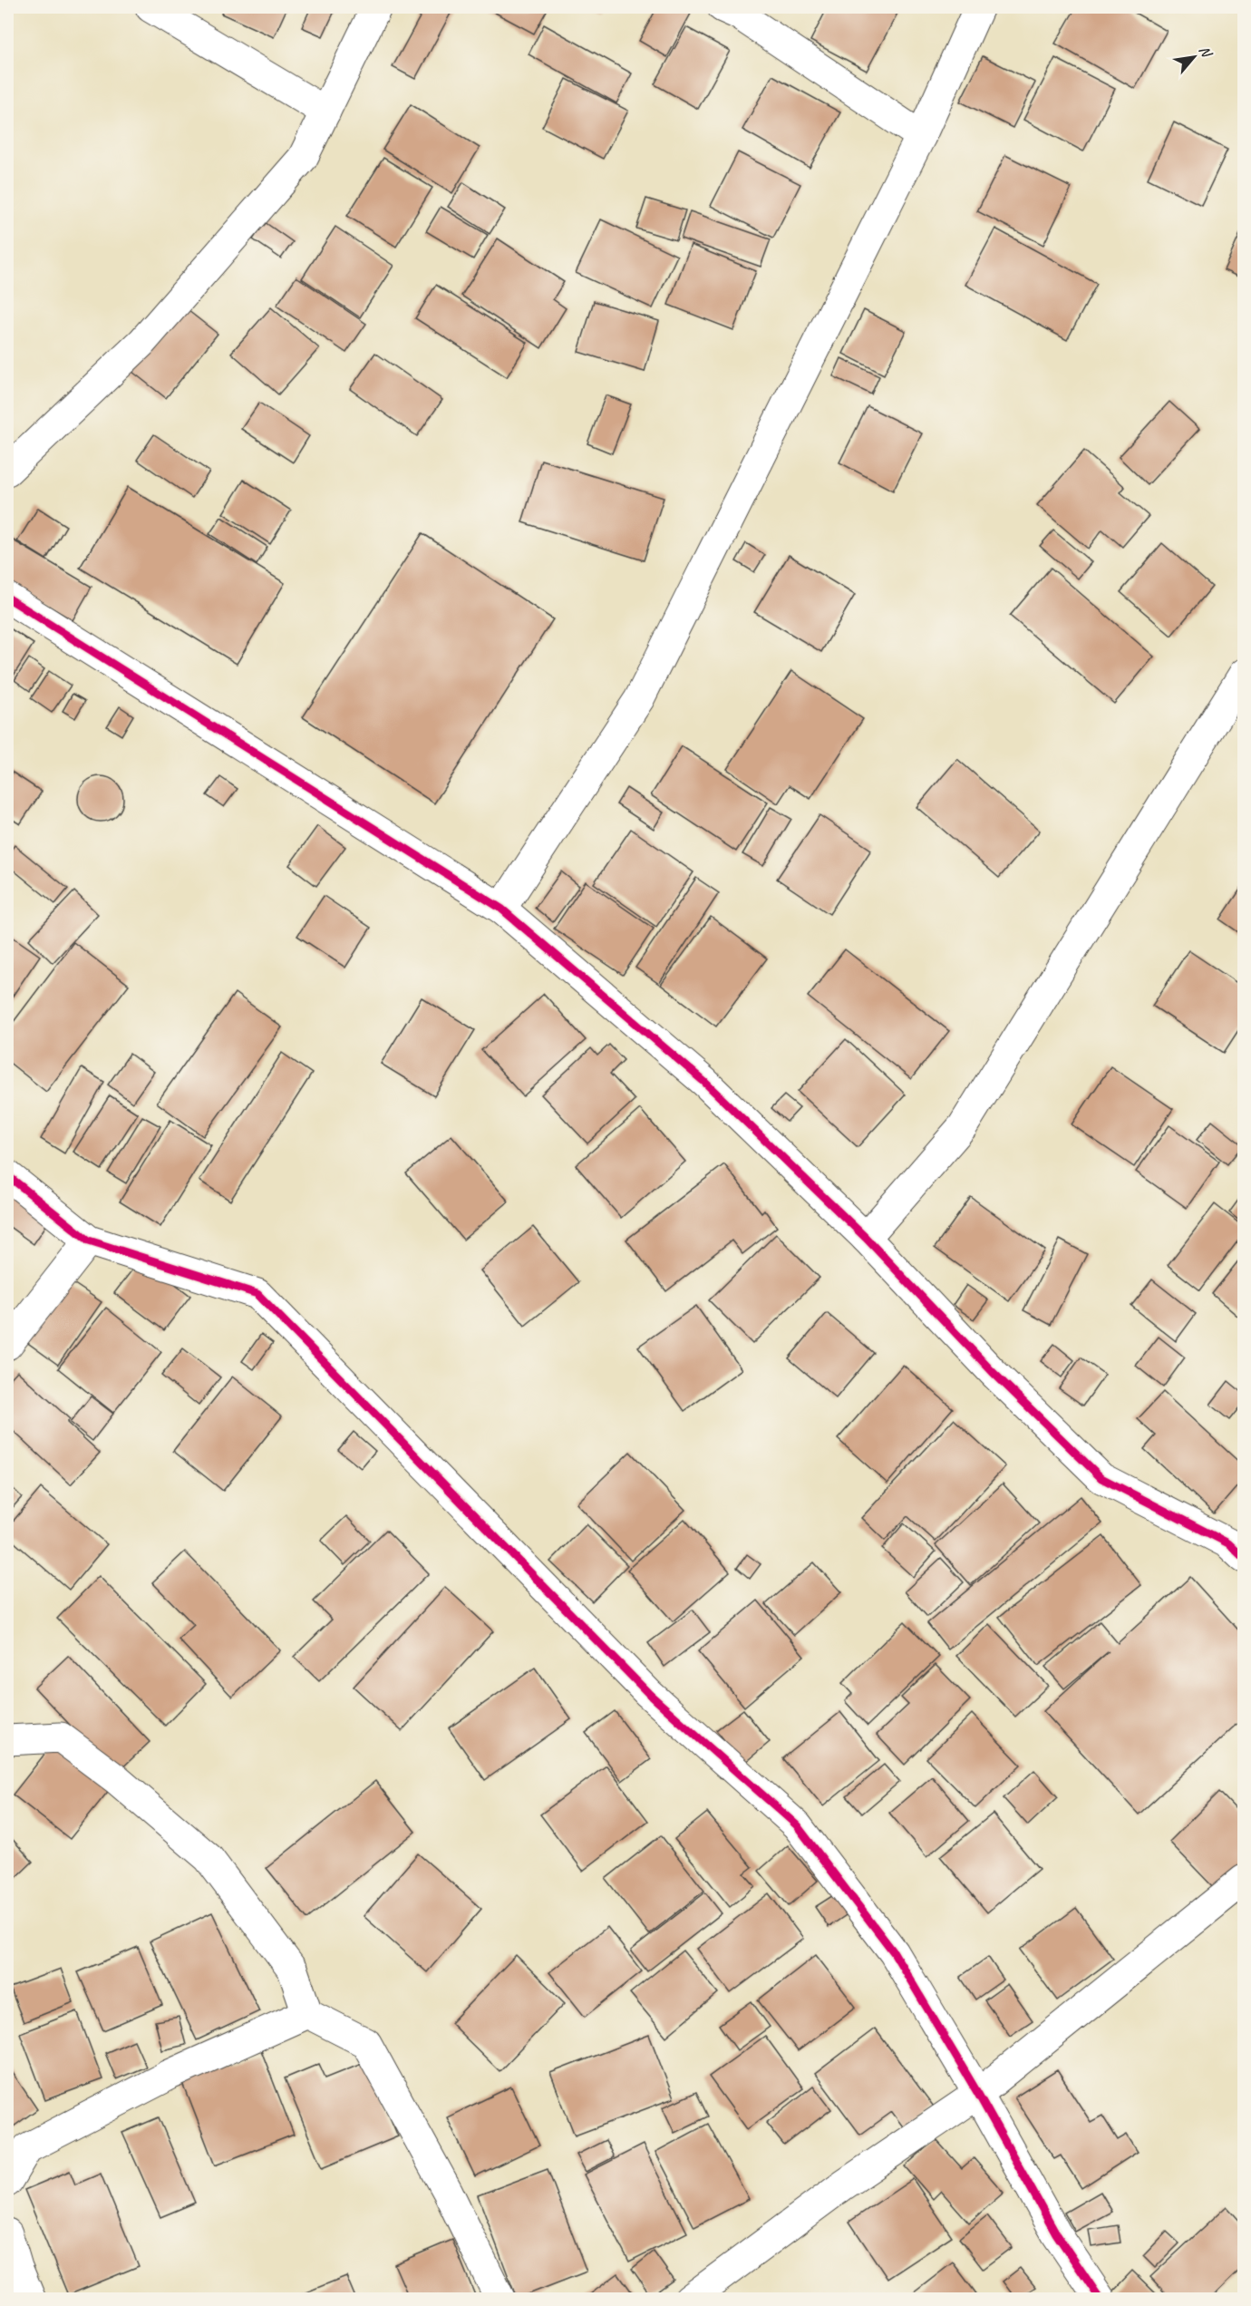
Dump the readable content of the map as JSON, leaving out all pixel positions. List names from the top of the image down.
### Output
{
  "north": "top right"
}
